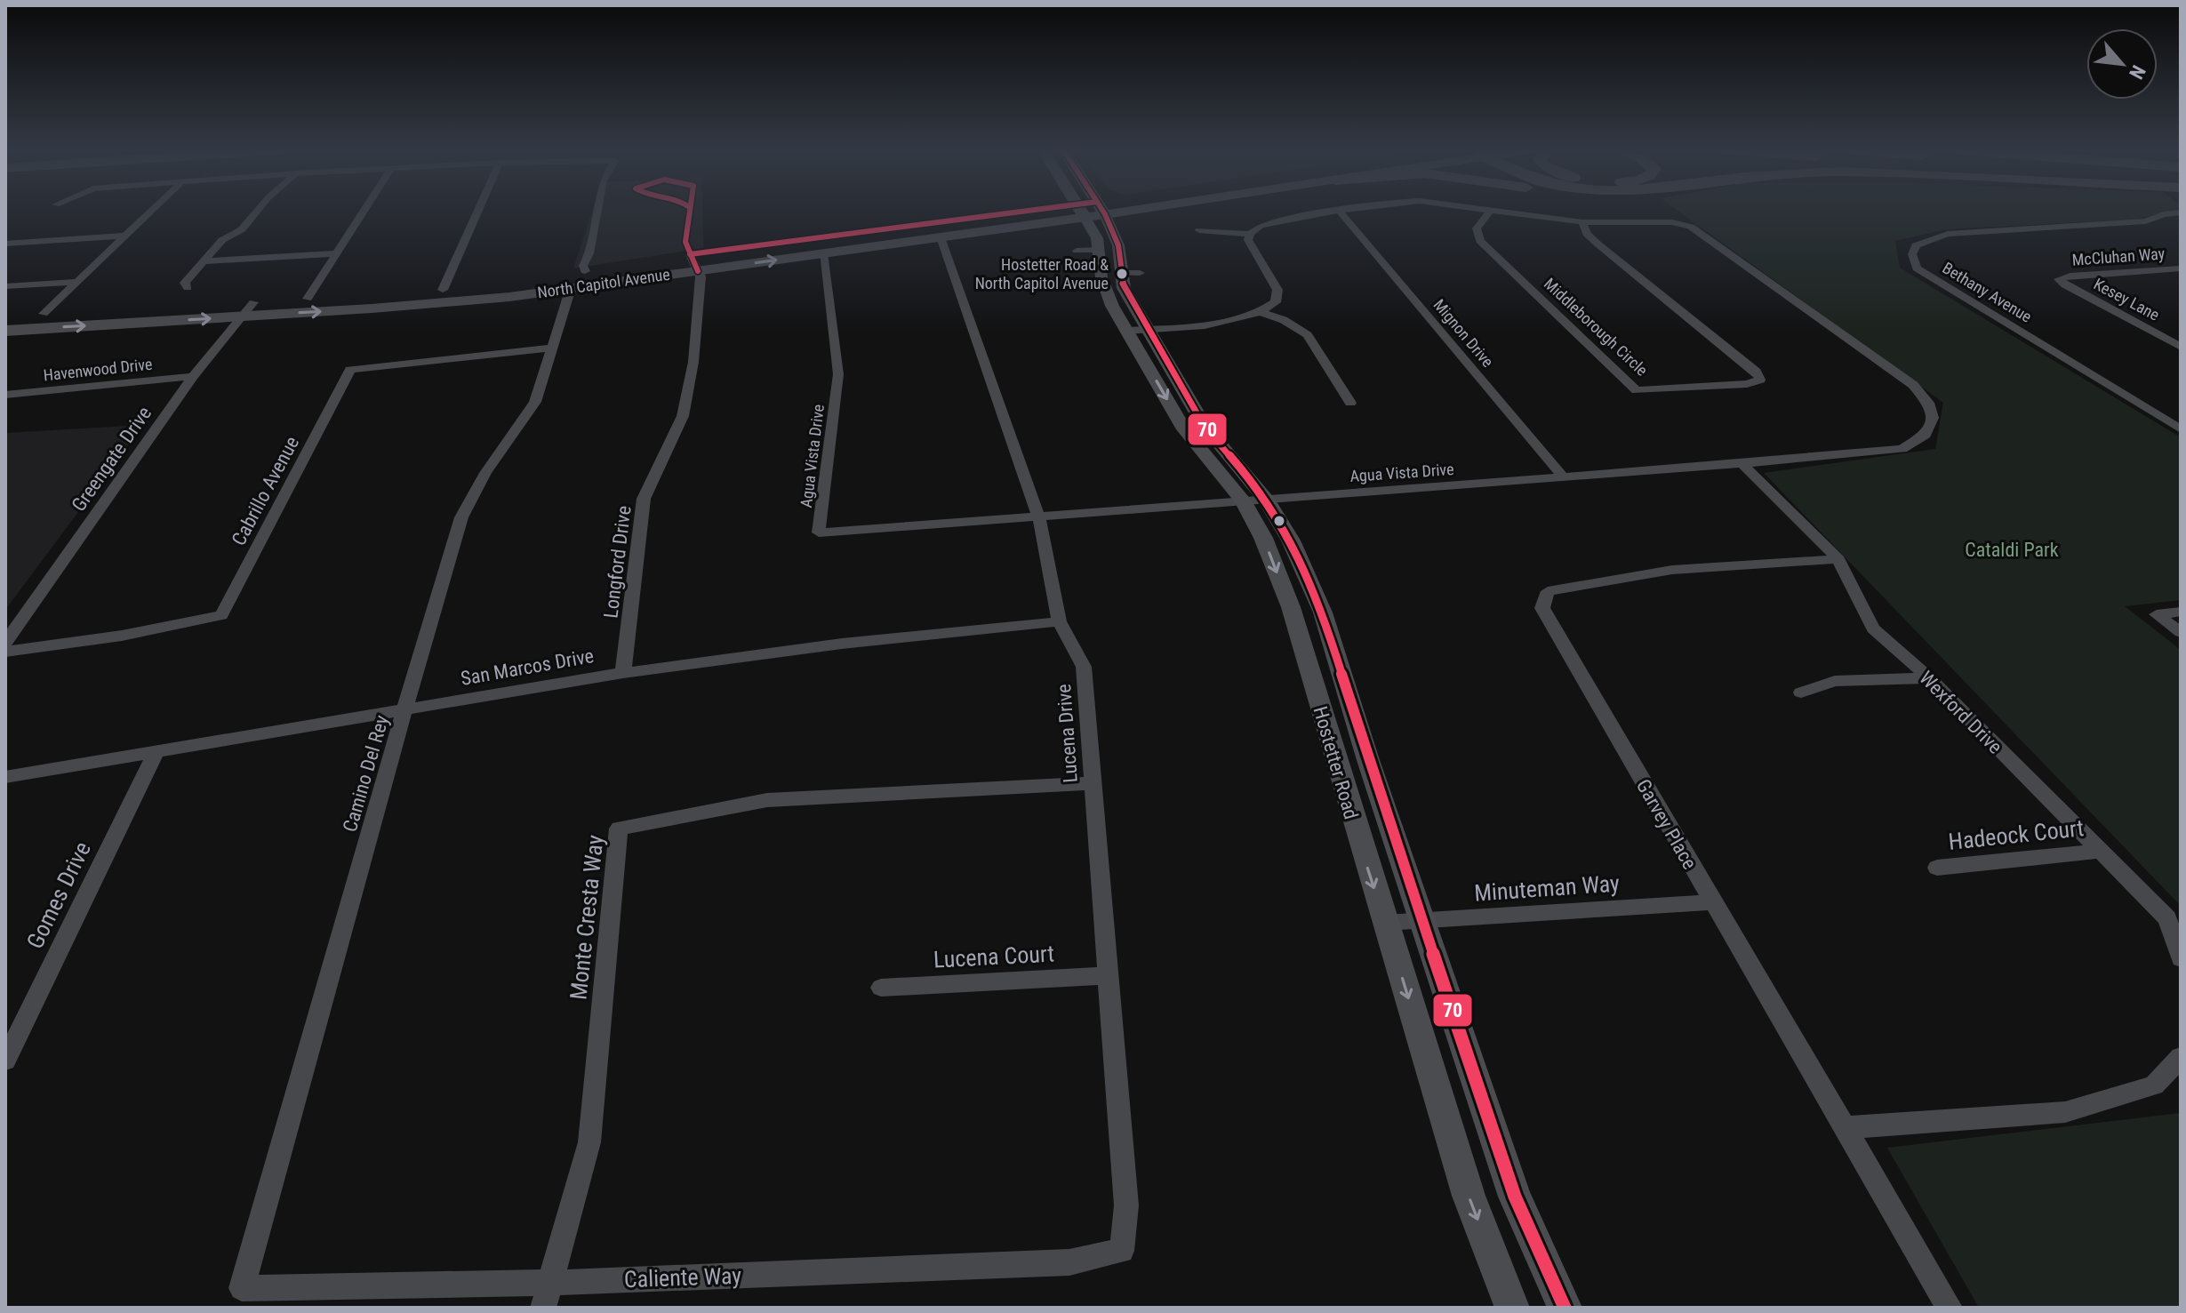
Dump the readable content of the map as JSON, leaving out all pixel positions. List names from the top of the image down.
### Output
{
  "streets": {
    "main road": ["North Capitol Avenue", "Hostetter Road"],
    "street": [
      "McCluhan Way",
      "Bethany Avenue",
      "Kesey Lane",
      "Middleborough Circle",
      "Mignon Drive",
      "Havenwood Drive",
      "Agua Vista Drive",
      "Greengate Drive",
      "Cabrillo Avenue",
      "Longford Drive",
      "San Marcos Drive",
      "Wexford Drive",
      "Lucena Drive",
      "Camino Del Rey",
      "Garvey Place",
      "Hadeock Court",
      "Minuteman Way",
      "Gomes Drive",
      "Monte Cresta Way",
      "Lucena Court",
      "Caliente Way"
    ]
  },
  "crossings": [
    ["McCluhan Way", "Kesey Lane"],
    ["North Capitol Avenue", "Agua Vista Drive"],
    ["North Capitol Avenue", "Greengate Drive"],
    ["North Capitol Avenue", "Longford Drive"],
    ["North Capitol Avenue", "Lucena Drive"],
    ["North Capitol Avenue", "Hostetter Road"],
    ["North Capitol Avenue", "Camino Del Rey"],
    ["Middleborough Circle", "Agua Vista Drive"],
    ["Mignon Drive", "Agua Vista Drive"],
    ["Havenwood Drive", "Greengate Drive"],
    ["Agua Vista Drive", "Wexford Drive"],
    ["Agua Vista Drive", "Lucena Drive"],
    ["Agua Vista Drive", "Hostetter Road"],
    ["Cabrillo Avenue", "Camino Del Rey"],
    ["Longford Drive", "San Marcos Drive"],
    ["San Marcos Drive", "Lucena Drive"],
    ["San Marcos Drive", "Camino Del Rey"],
    ["San Marcos Drive", "Gomes Drive"],
    ["Wexford Drive", "Garvey Place"],
    ["Wexford Drive", "Hadeock Court"],
    ["Lucena Drive", "Monte Cresta Way"],
    ["Lucena Drive", "Lucena Court"],
    ["Lucena Drive", "Caliente Way"],
    ["Hostetter Road", "Minuteman Way"],
    ["Camino Del Rey", "Caliente Way"],
    ["Garvey Place", "Minuteman Way"],
    ["Monte Cresta Way", "Caliente Way"]
  ],
  "parks": ["Cataldi Park"],
  "places": ["Hostetter Road & North Capitol Avenue"],
  "lines": ["transit line 70"],
  "north": "bottom right"
}
